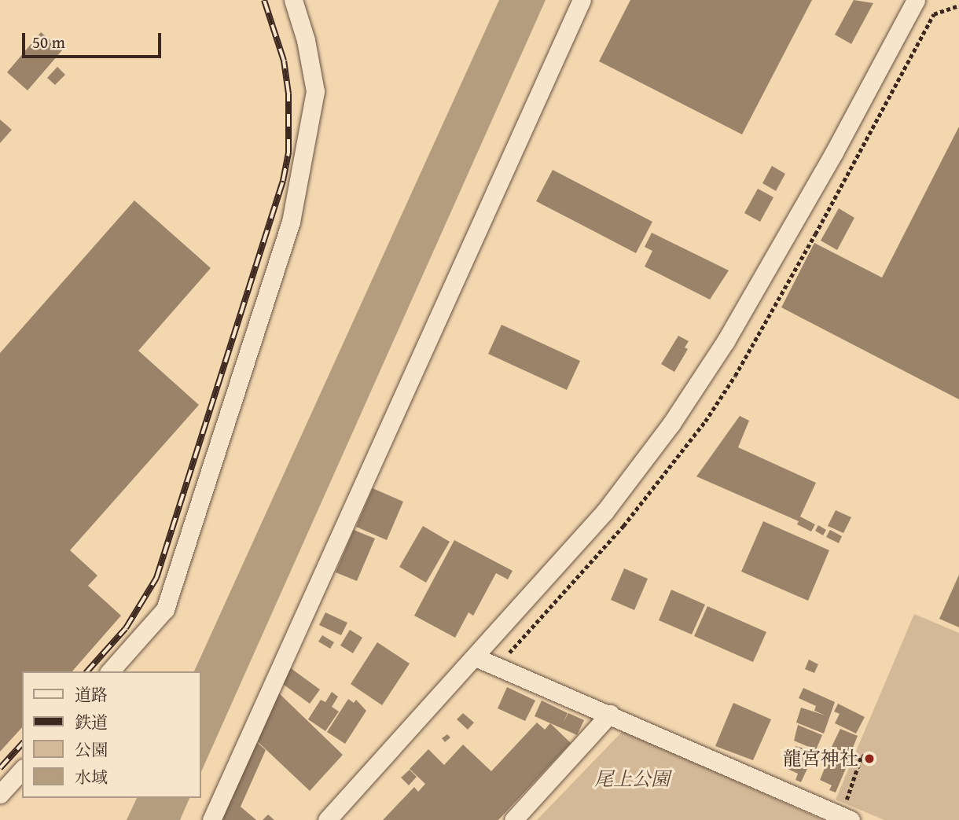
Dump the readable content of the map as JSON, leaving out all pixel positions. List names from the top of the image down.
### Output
{
  "parks": ["尾上公園"],
  "places": ["龍宮神社"],
  "legend": [
    "道路",
    "鉄道",
    "公園",
    "水域"
  ],
  "scale_bar": "50 m"
}
